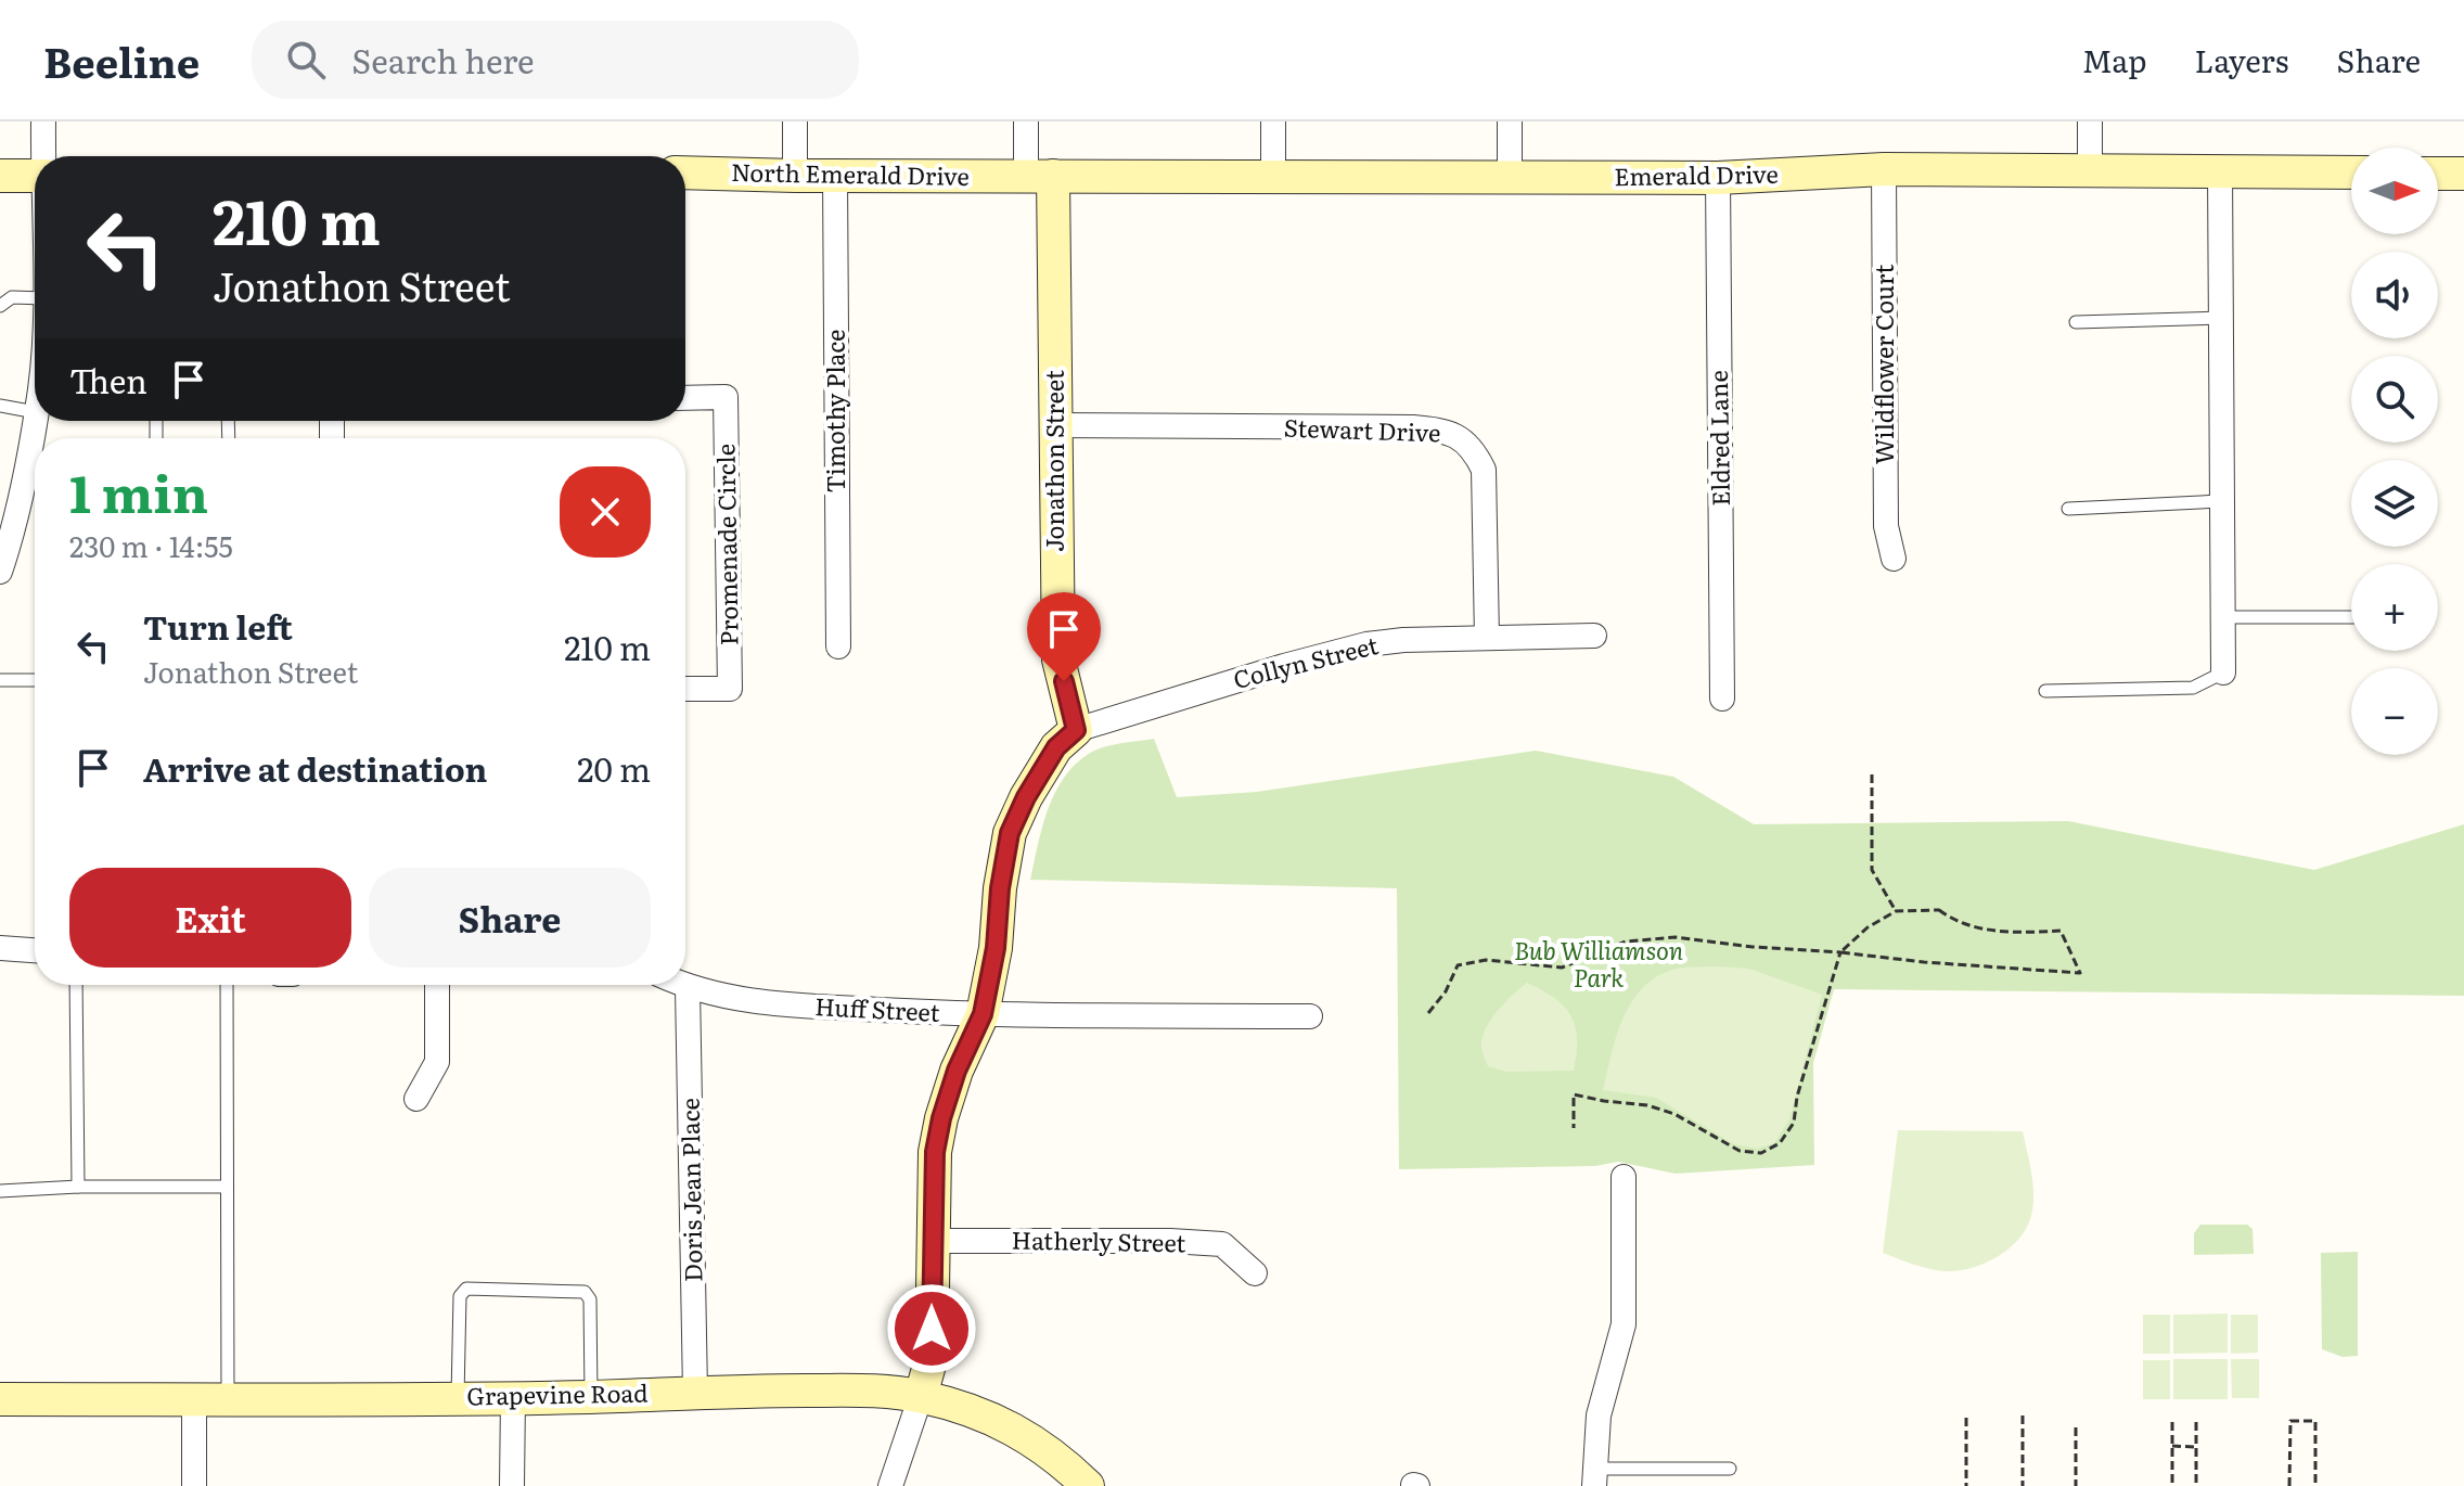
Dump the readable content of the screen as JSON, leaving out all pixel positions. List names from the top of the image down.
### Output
{
  "streets": {
    "main road": [
      "North Emerald Drive",
      "Emerald Drive",
      "Jonathon Street",
      "Grapevine Road"
    ],
    "street": [
      "Wildflower Court",
      "Timothy Place",
      "Stewart Drive",
      "Eldred Lane",
      "Promenade Circle",
      "Collyn Street",
      "Huff Street",
      "Doris Jean Place",
      "Hatherly Street"
    ]
  },
  "crossings": [
    ["North Emerald Drive", "Emerald Drive"],
    ["North Emerald Drive", "Timothy Place"],
    ["North Emerald Drive", "Jonathon Street"],
    ["Emerald Drive", "Wildflower Court"],
    ["Emerald Drive", "Eldred Lane"],
    ["Emerald Drive", "Jonathon Street"],
    ["Stewart Drive", "Jonathon Street"],
    ["Stewart Drive", "Collyn Street"],
    ["Jonathon Street", "Collyn Street"],
    ["Huff Street", "Doris Jean Place"],
    ["Doris Jean Place", "Grapevine Road"]
  ],
  "parks": ["Bub Williamson Park"],
  "north": "right",
  "page": {
    "header": "Beeline",
    "search": "Search here",
    "nav": ["Map", "Layers", "Share"],
    "map_buttons": ["+", "−"],
    "turn": ["210 m", "Jonathon Street"],
    "then": "Then",
    "heading": ["1 min", "230 m · 14:55"],
    "list": [
      {
        "name": "Turn left",
        "note": "Jonathon Street",
        "value": "210 m"
      },
      {
        "name": "Arrive at destination",
        "value": "20 m"
      }
    ],
    "buttons": ["Exit", "Share"]
  }
}
